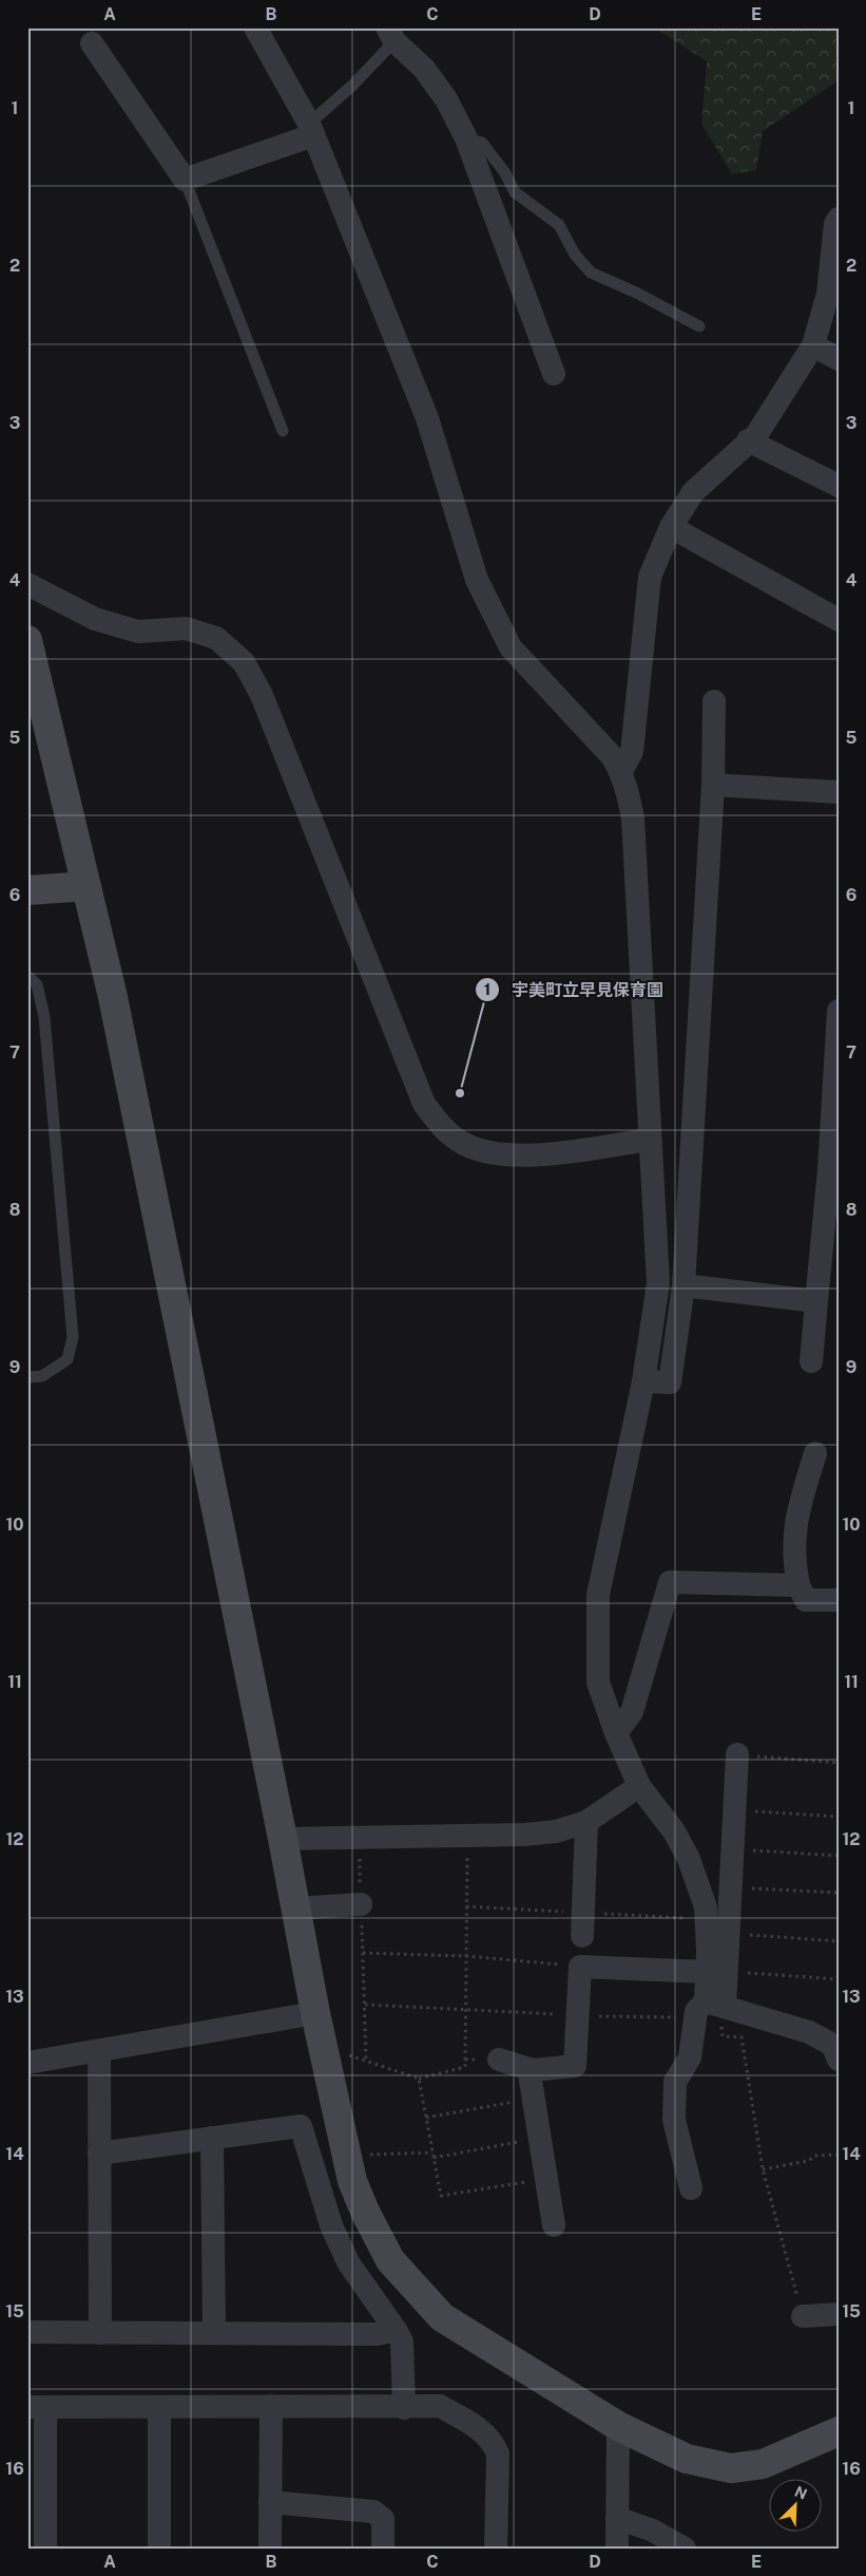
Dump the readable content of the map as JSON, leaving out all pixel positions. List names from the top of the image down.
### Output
{
  "places": ["宇美町立早見保育園"],
  "north": "top right",
  "grid": {
    "columns": [
      "A",
      "B",
      "C",
      "D",
      "E"
    ],
    "rows": [
      "1",
      "2",
      "3",
      "4",
      "5",
      "6",
      "7",
      "8",
      "9",
      "10",
      "11",
      "12",
      "13",
      "14",
      "15",
      "16"
    ]
  }
}
